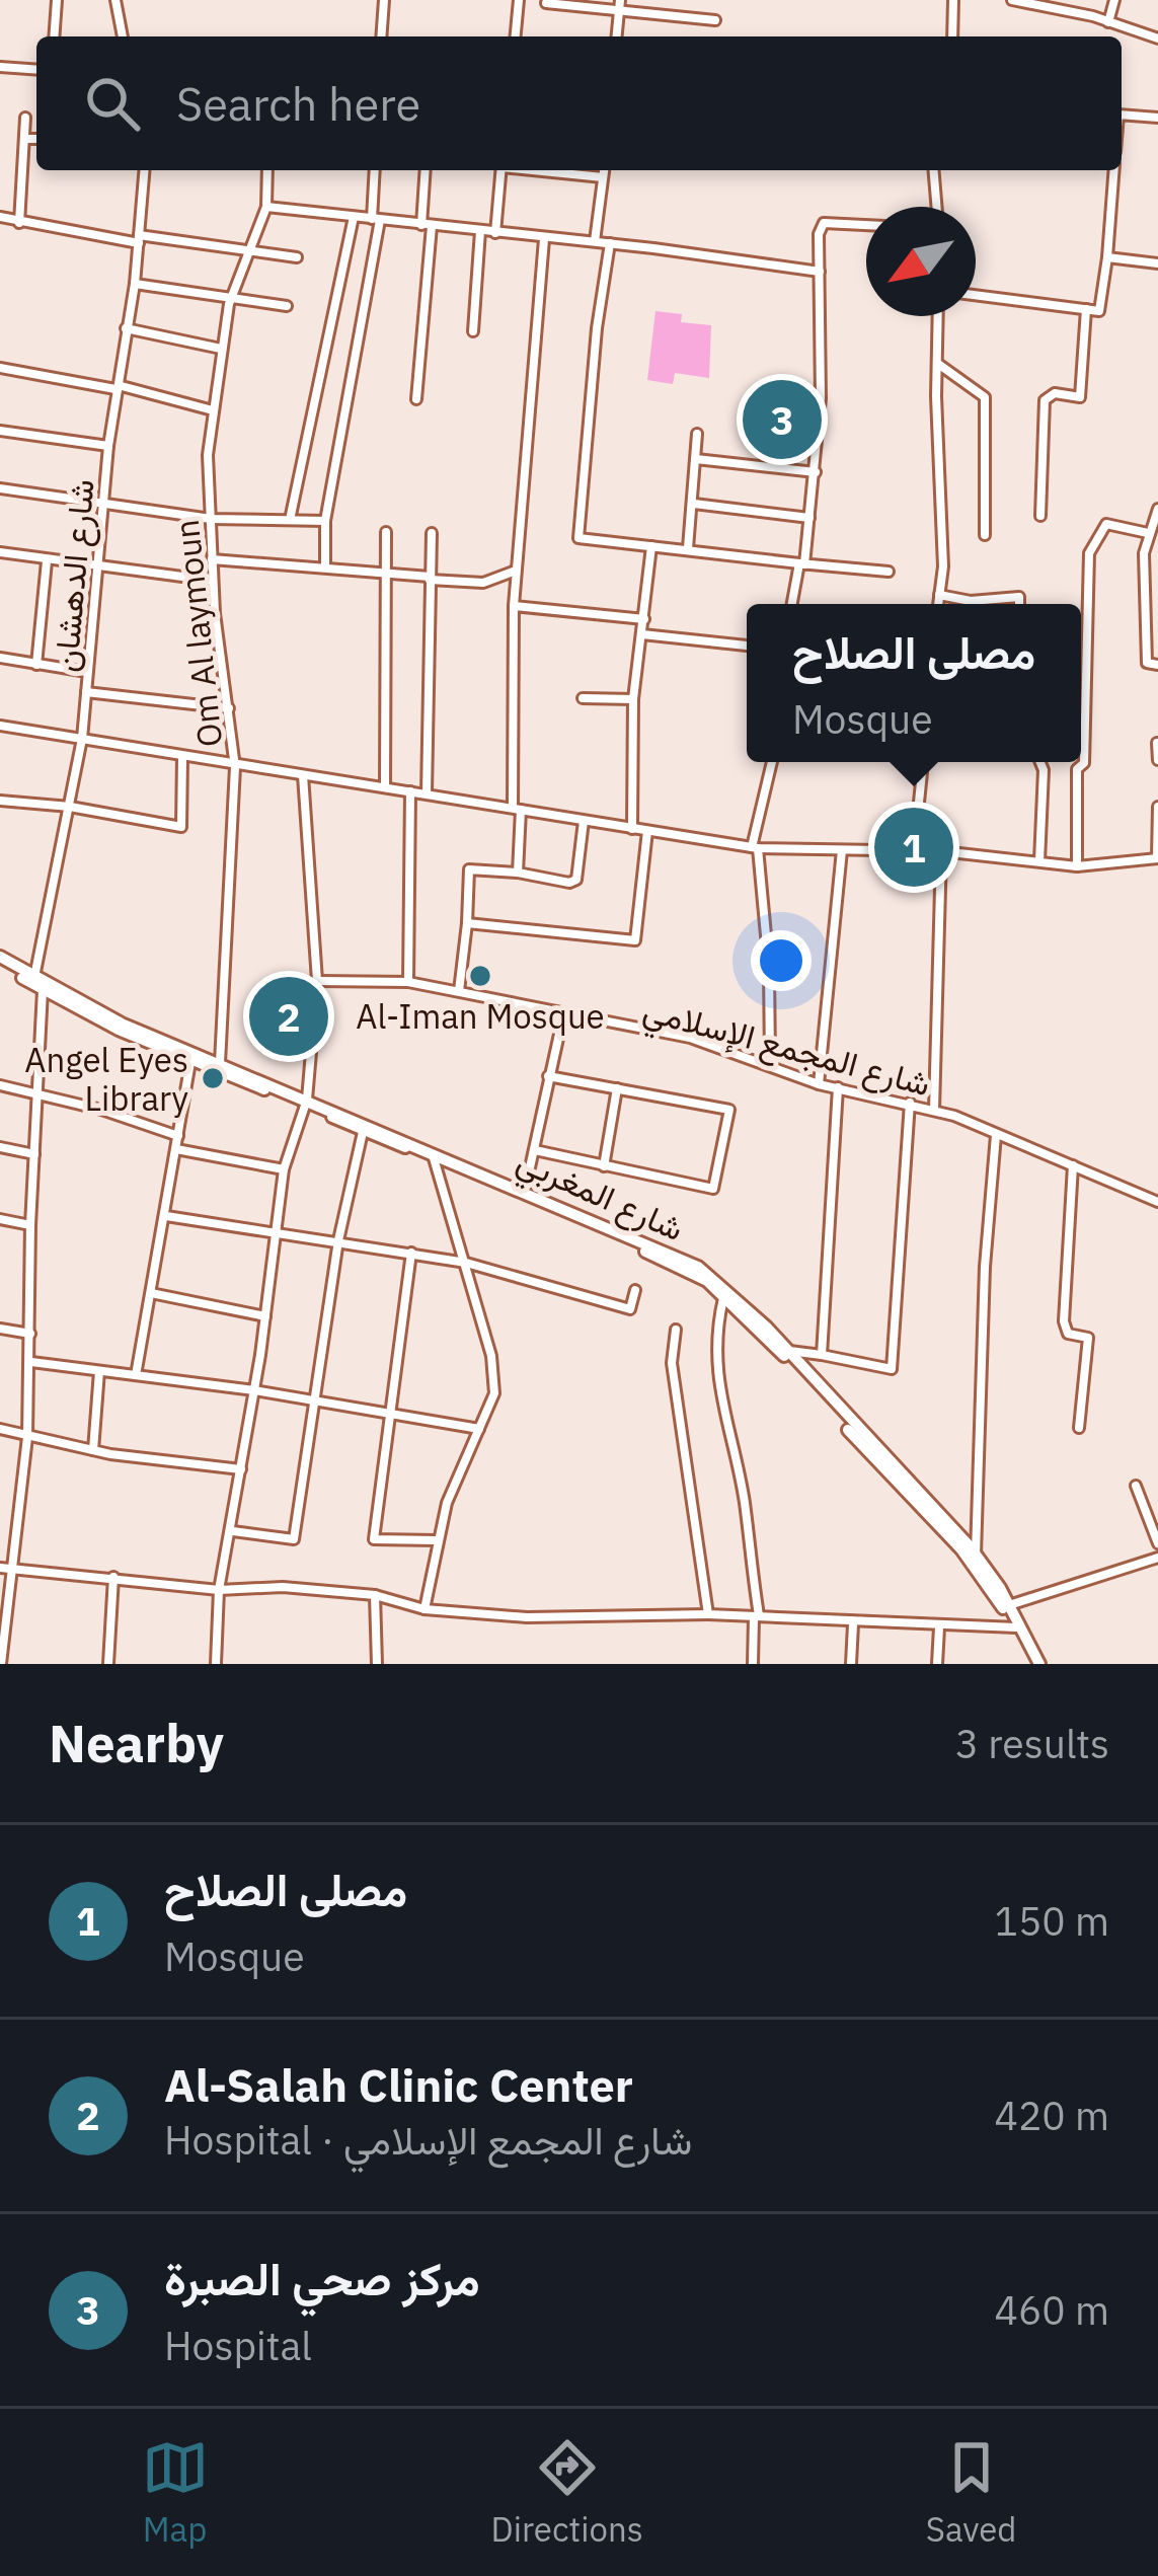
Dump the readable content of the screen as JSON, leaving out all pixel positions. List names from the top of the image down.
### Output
{
  "streets": {
    "main road": ["شارع المغربي"],
    "street": ["شارع الدهشان", "Om Al laymoun", "شارع المجمع الإسلامي"]
  },
  "crossings": [
    ["شارع الدهشان", "شارع المغربي"],
    ["Om Al laymoun", "شارع المغربي"]
  ],
  "places": ["Al-Iman Mosque", "Angel Eyes Library"],
  "north": "bottom left",
  "page": {
    "search": "Search here",
    "pins": ["3", "1", "2"],
    "popup": ["مصلى الصلاح", "Mosque"],
    "heading": ["Nearby", "3 results"],
    "list": [
      {
        "mark": "1",
        "name": "مصلى الصلاح",
        "note": "Mosque",
        "value": "150 m"
      },
      {
        "mark": "2",
        "name": "Al-Salah Clinic Center",
        "note": "Hospital · شارع المجمع الإسلامي",
        "value": "420 m"
      },
      {
        "mark": "3",
        "name": "مركز صحي الصبرة",
        "note": "Hospital",
        "value": "460 m"
      }
    ],
    "nav": ["Map", "Directions", "Saved"]
  }
}
